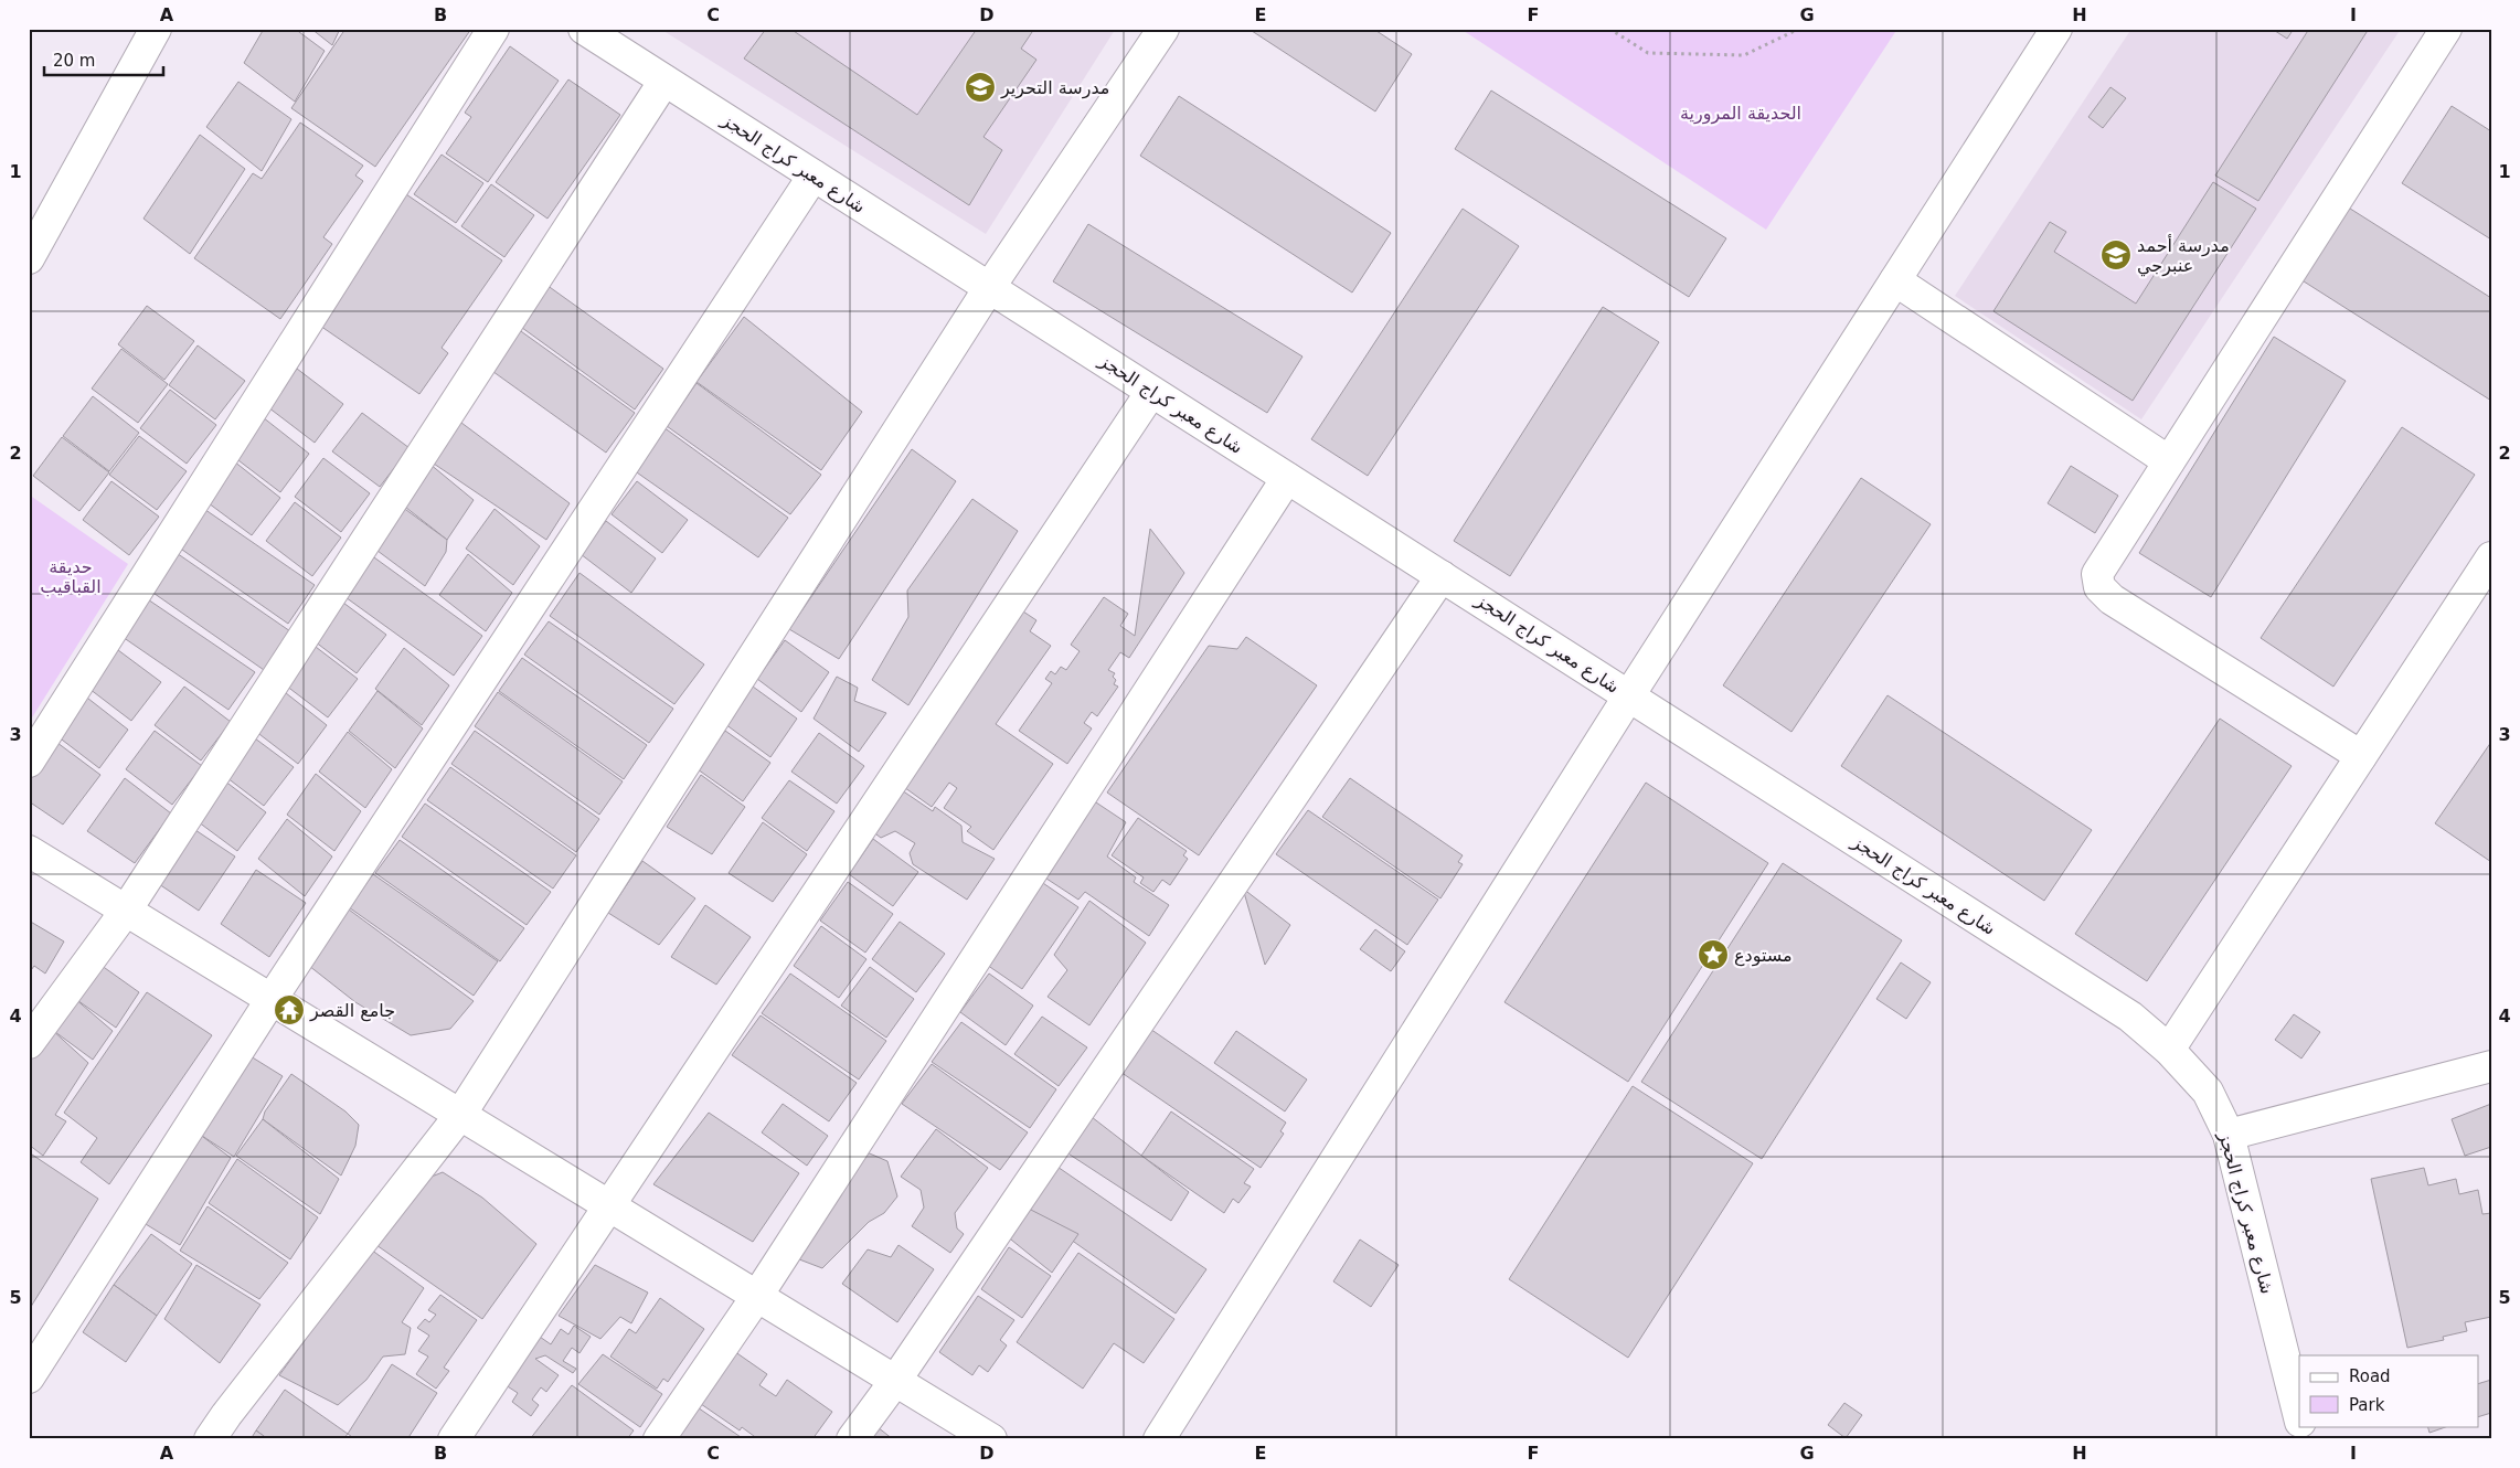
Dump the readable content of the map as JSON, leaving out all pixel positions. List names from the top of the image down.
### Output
{
  "streets": {
    "street": ["شارع معبر كراج الحجز"]
  },
  "parks": ["الحديقة المرورية", "حديقة القباقيب"],
  "places": {
    "school or university": ["مدرسة التحرير", "مدرسة أحمد عنبرجي"],
    "place": ["مستودع"],
    "temple": ["جامع القصر"]
  },
  "legend": ["Road", "Park"],
  "scale_bar": "20 m",
  "grid": {
    "columns": [
      "A",
      "B",
      "C",
      "D",
      "E",
      "F",
      "G",
      "H",
      "I"
    ],
    "rows": [
      "1",
      "2",
      "3",
      "4",
      "5"
    ]
  }
}
